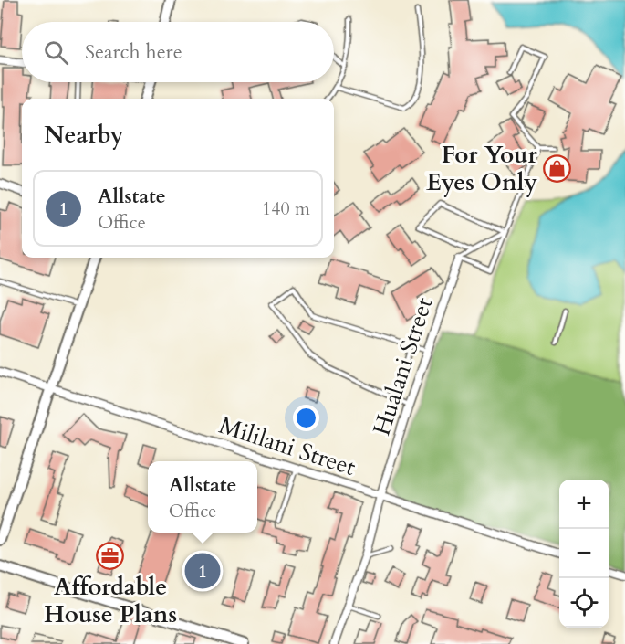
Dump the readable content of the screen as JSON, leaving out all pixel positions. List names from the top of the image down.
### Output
{
  "streets": {
    "street": ["Hualani Street", "Mililani Street"]
  },
  "crossings": [
    ["Hualani Street", "Mililani Street"]
  ],
  "places": {
    "shop": ["For Your Eyes Only"],
    "office": ["Affordable House Plans"]
  },
  "page": {
    "search": "Search here",
    "heading": "Nearby",
    "list": [
      {
        "mark": "1",
        "name": "Allstate",
        "note": "Office",
        "value": "140 m"
      }
    ],
    "popup": ["Allstate", "Office"],
    "map_buttons": ["+", "−"],
    "pins": "1"
  }
}
